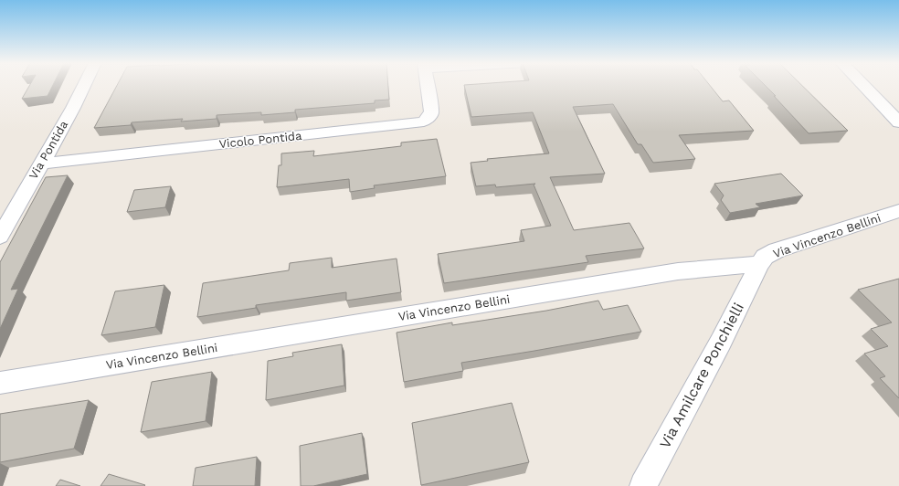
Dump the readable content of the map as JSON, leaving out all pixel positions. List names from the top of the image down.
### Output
{
  "streets": {
    "street": [
      "Vicolo Pontida",
      "Via Pontida",
      "Via Vincenzo Bellini",
      "Via Amilcare Ponchielli"
    ]
  },
  "crossings": [
    ["Vicolo Pontida", "Via Pontida"],
    ["Via Vincenzo Bellini", "Via Amilcare Ponchielli"]
  ]
}
